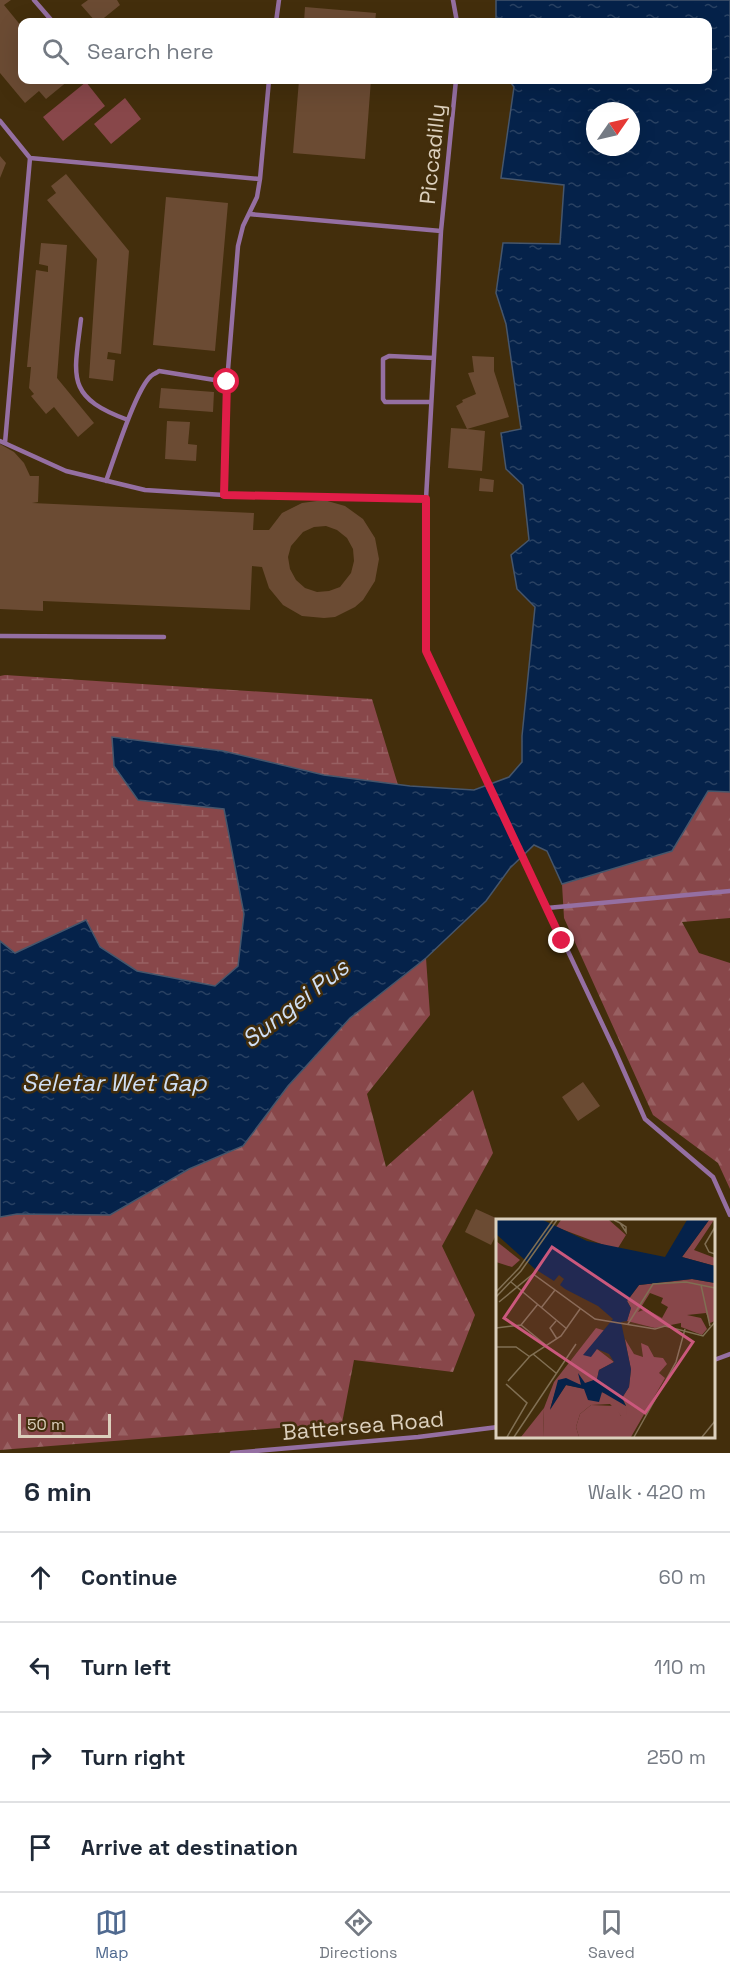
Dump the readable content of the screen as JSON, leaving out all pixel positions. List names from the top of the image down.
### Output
{
  "streets": {
    "lane": ["Piccadilly", "Battersea Road"]
  },
  "water": ["Sungei Pus", "Seletar Wet Gap"],
  "scale_bar": "50 m",
  "north": "top right",
  "page": {
    "search": "Search here",
    "scale": "50 m",
    "heading": ["6 min", "Walk · 420 m"],
    "list": [
      ["Continue", "60 m"],
      ["Turn left", "110 m"],
      ["Turn right", "250 m"],
      "Arrive at destination"
    ],
    "nav": ["Map", "Directions", "Saved"]
  }
}
